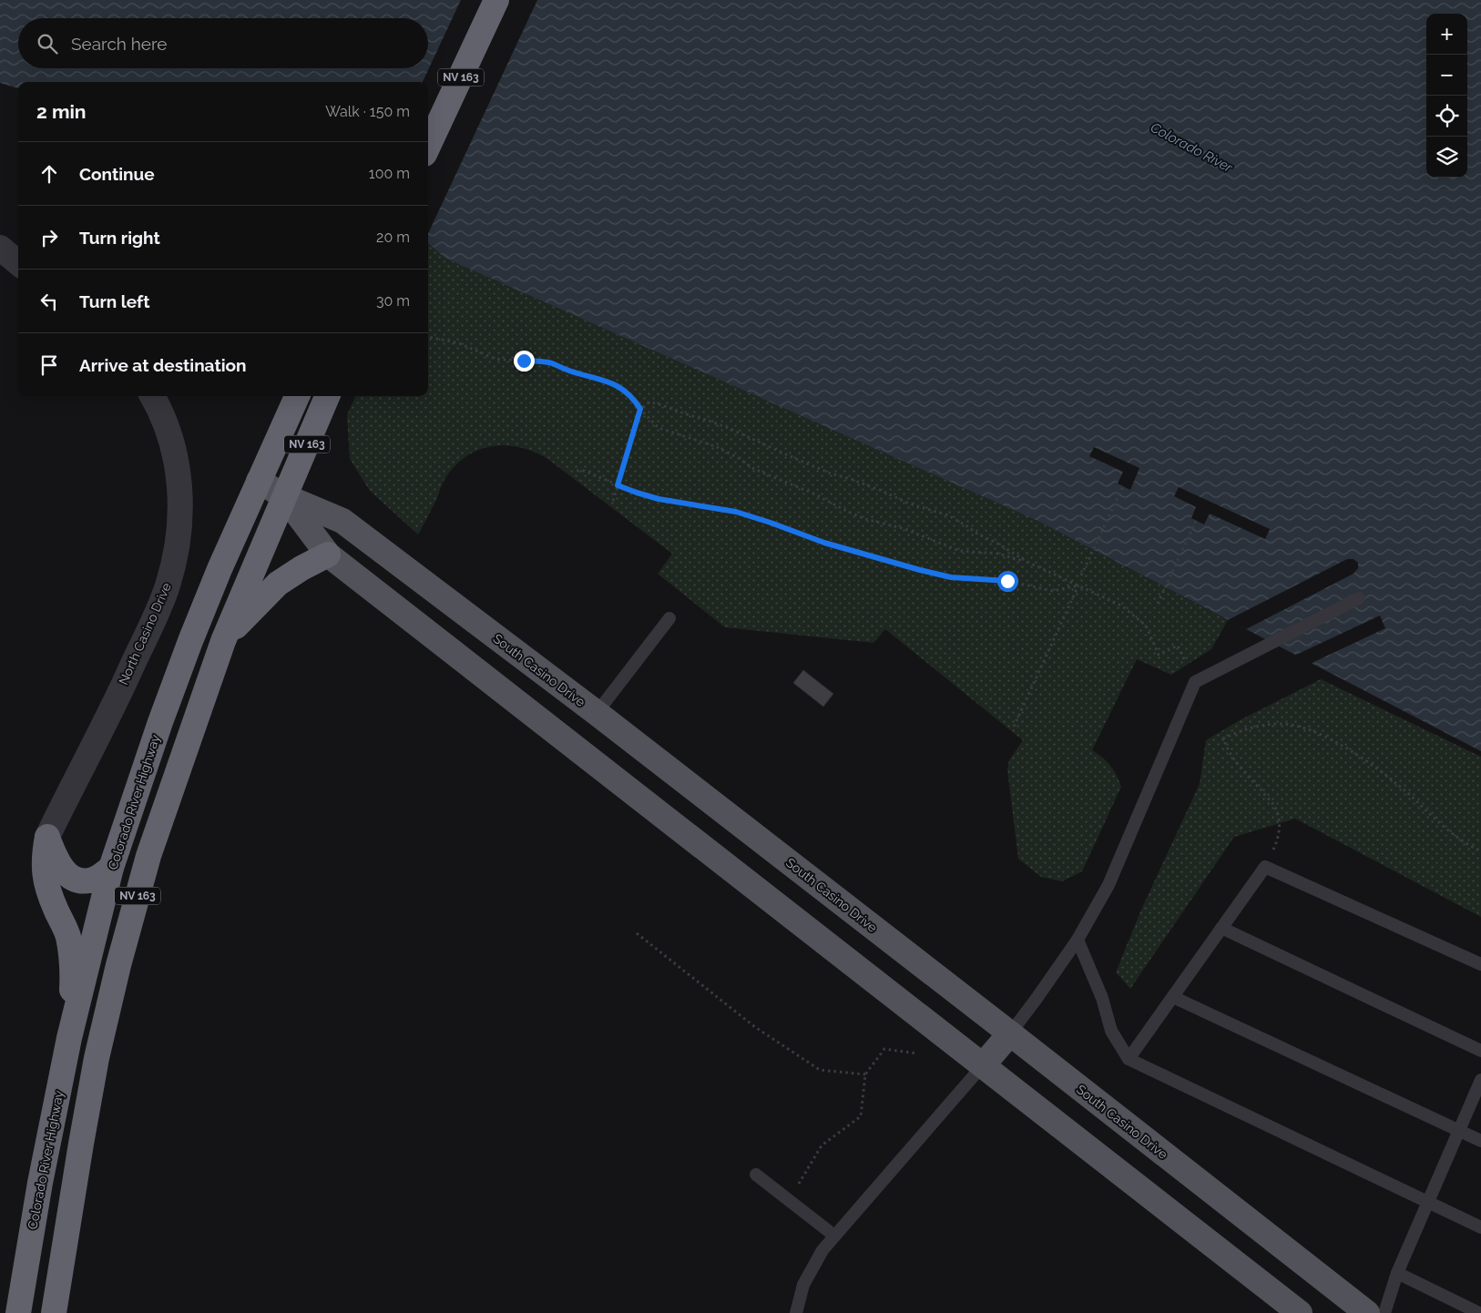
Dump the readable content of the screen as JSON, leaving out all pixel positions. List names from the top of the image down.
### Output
{
  "streets": {
    "highway": ["NV 163", "Colorado River Highway"],
    "main road": ["South Casino Drive"],
    "street": ["North Casino Drive"]
  },
  "crossings": [
    ["NV 163", "South Casino Drive"],
    ["South Casino Drive", "Colorado River Highway"]
  ],
  "water": ["Colorado River"],
  "page": {
    "map_buttons": ["+", "−"],
    "search": "Search here",
    "heading": ["2 min", "Walk · 150 m"],
    "list": [
      ["Continue", "100 m"],
      ["Turn right", "20 m"],
      ["Turn left", "30 m"],
      "Arrive at destination"
    ]
  }
}
